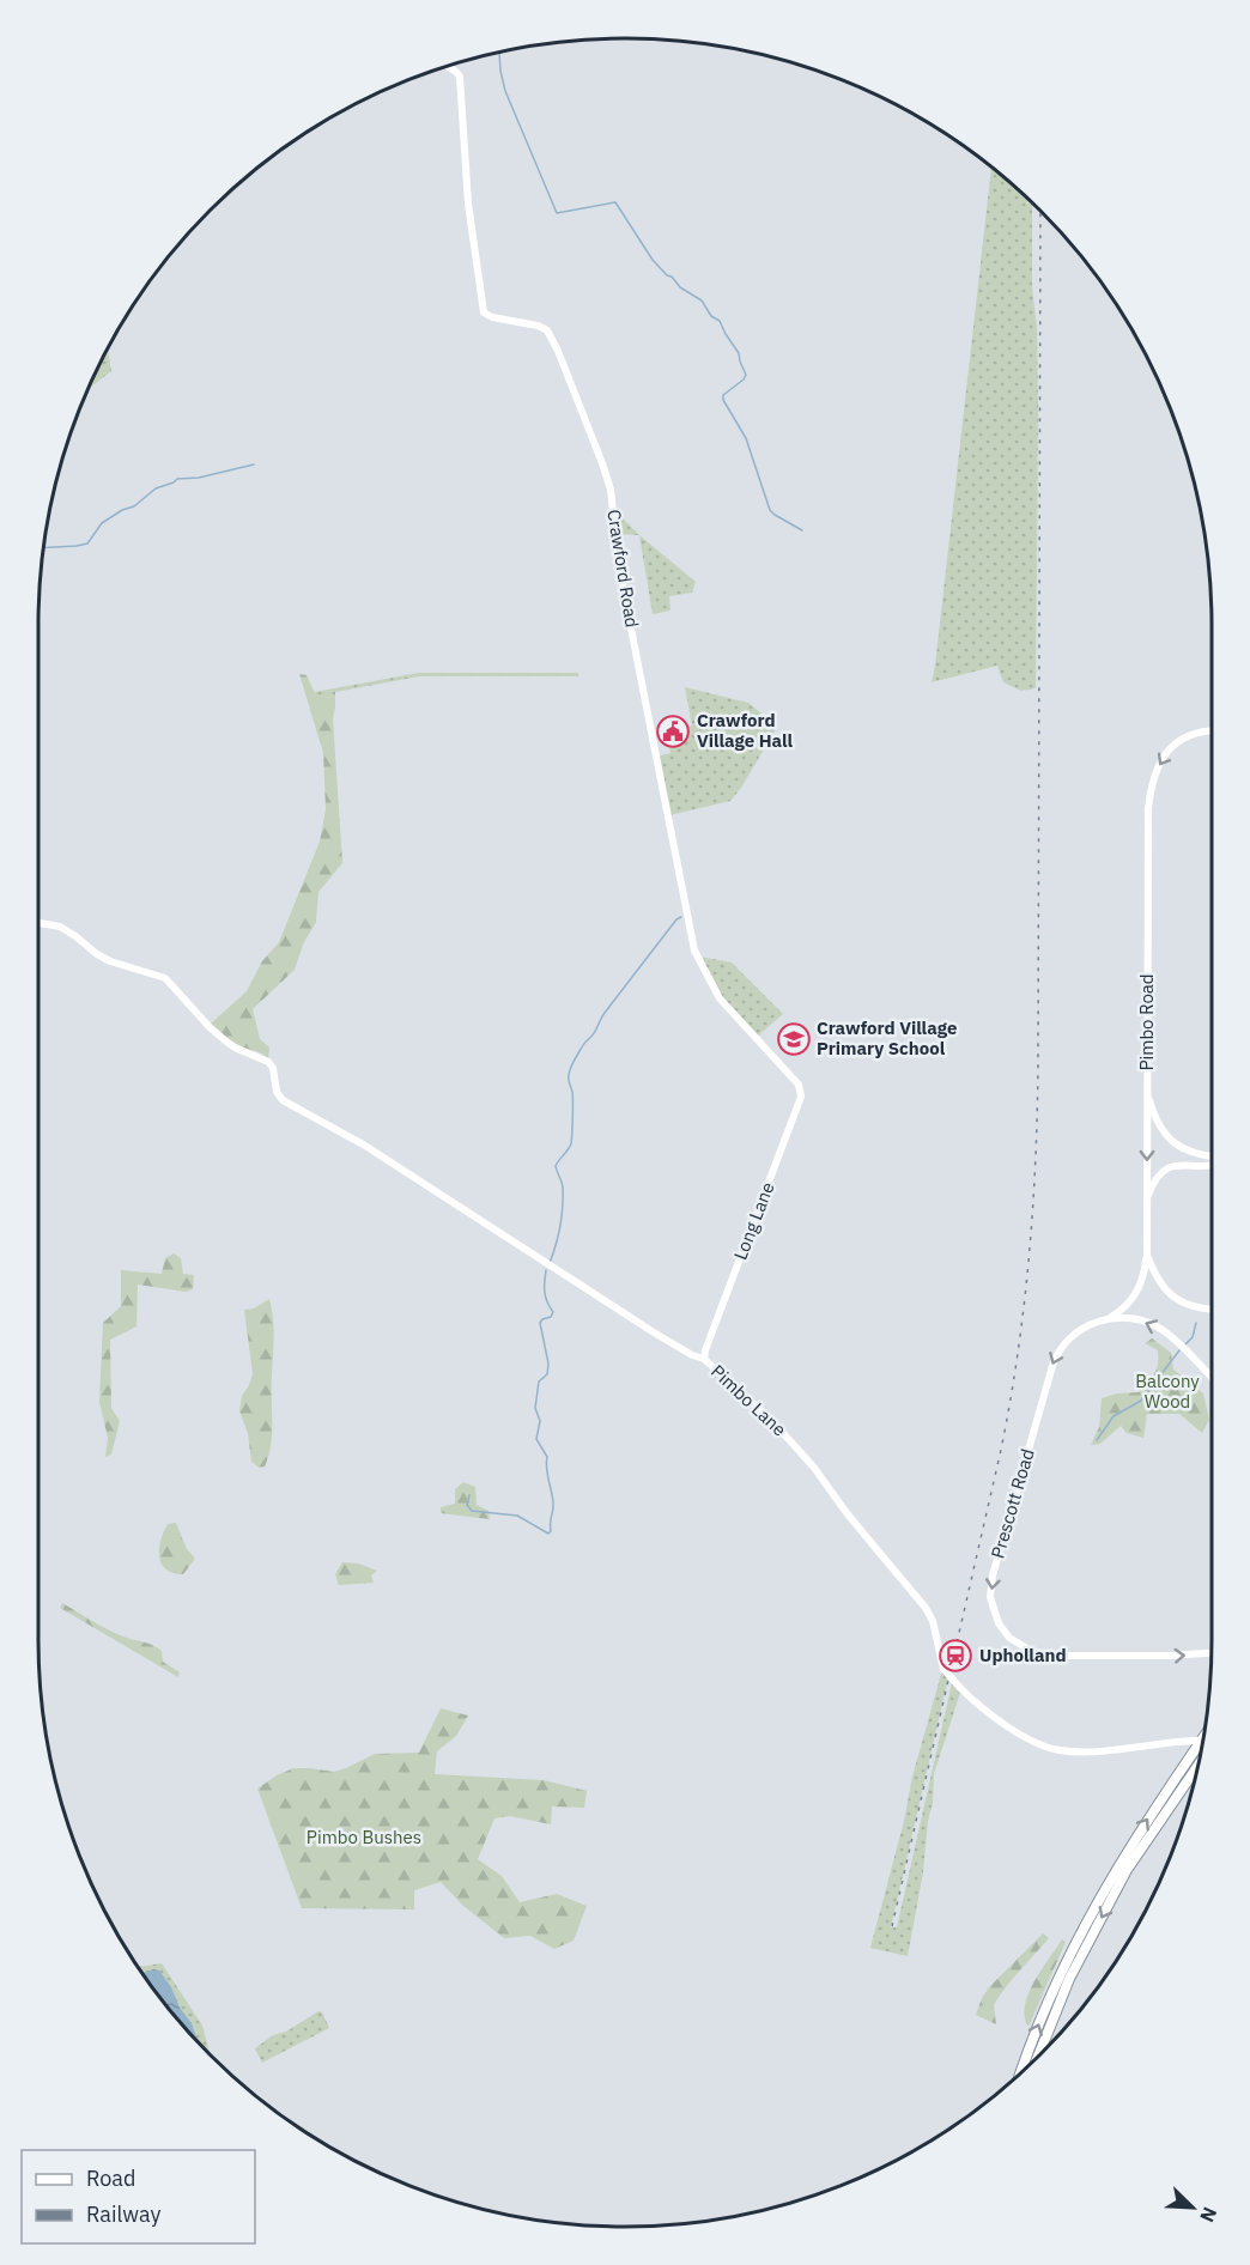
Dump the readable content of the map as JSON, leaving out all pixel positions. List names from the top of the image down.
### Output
{
  "streets": {
    "street": [
      "Crawford Road",
      "Pimbo Road",
      "Long Lane",
      "Pimbo Lane",
      "Prescott Road"
    ]
  },
  "crossings": [
    ["Crawford Road", "Long Lane"],
    ["Long Lane", "Pimbo Lane"]
  ],
  "one_way": ["Pimbo Road"],
  "parks": ["Balcony Wood", "Pimbo Bushes"],
  "places": {
    "public building": ["Crawford Village Hall"],
    "school or university": ["Crawford Village Primary School"],
    "station": ["Upholland"]
  },
  "legend": ["Road", "Railway"],
  "north": "bottom right"
}
